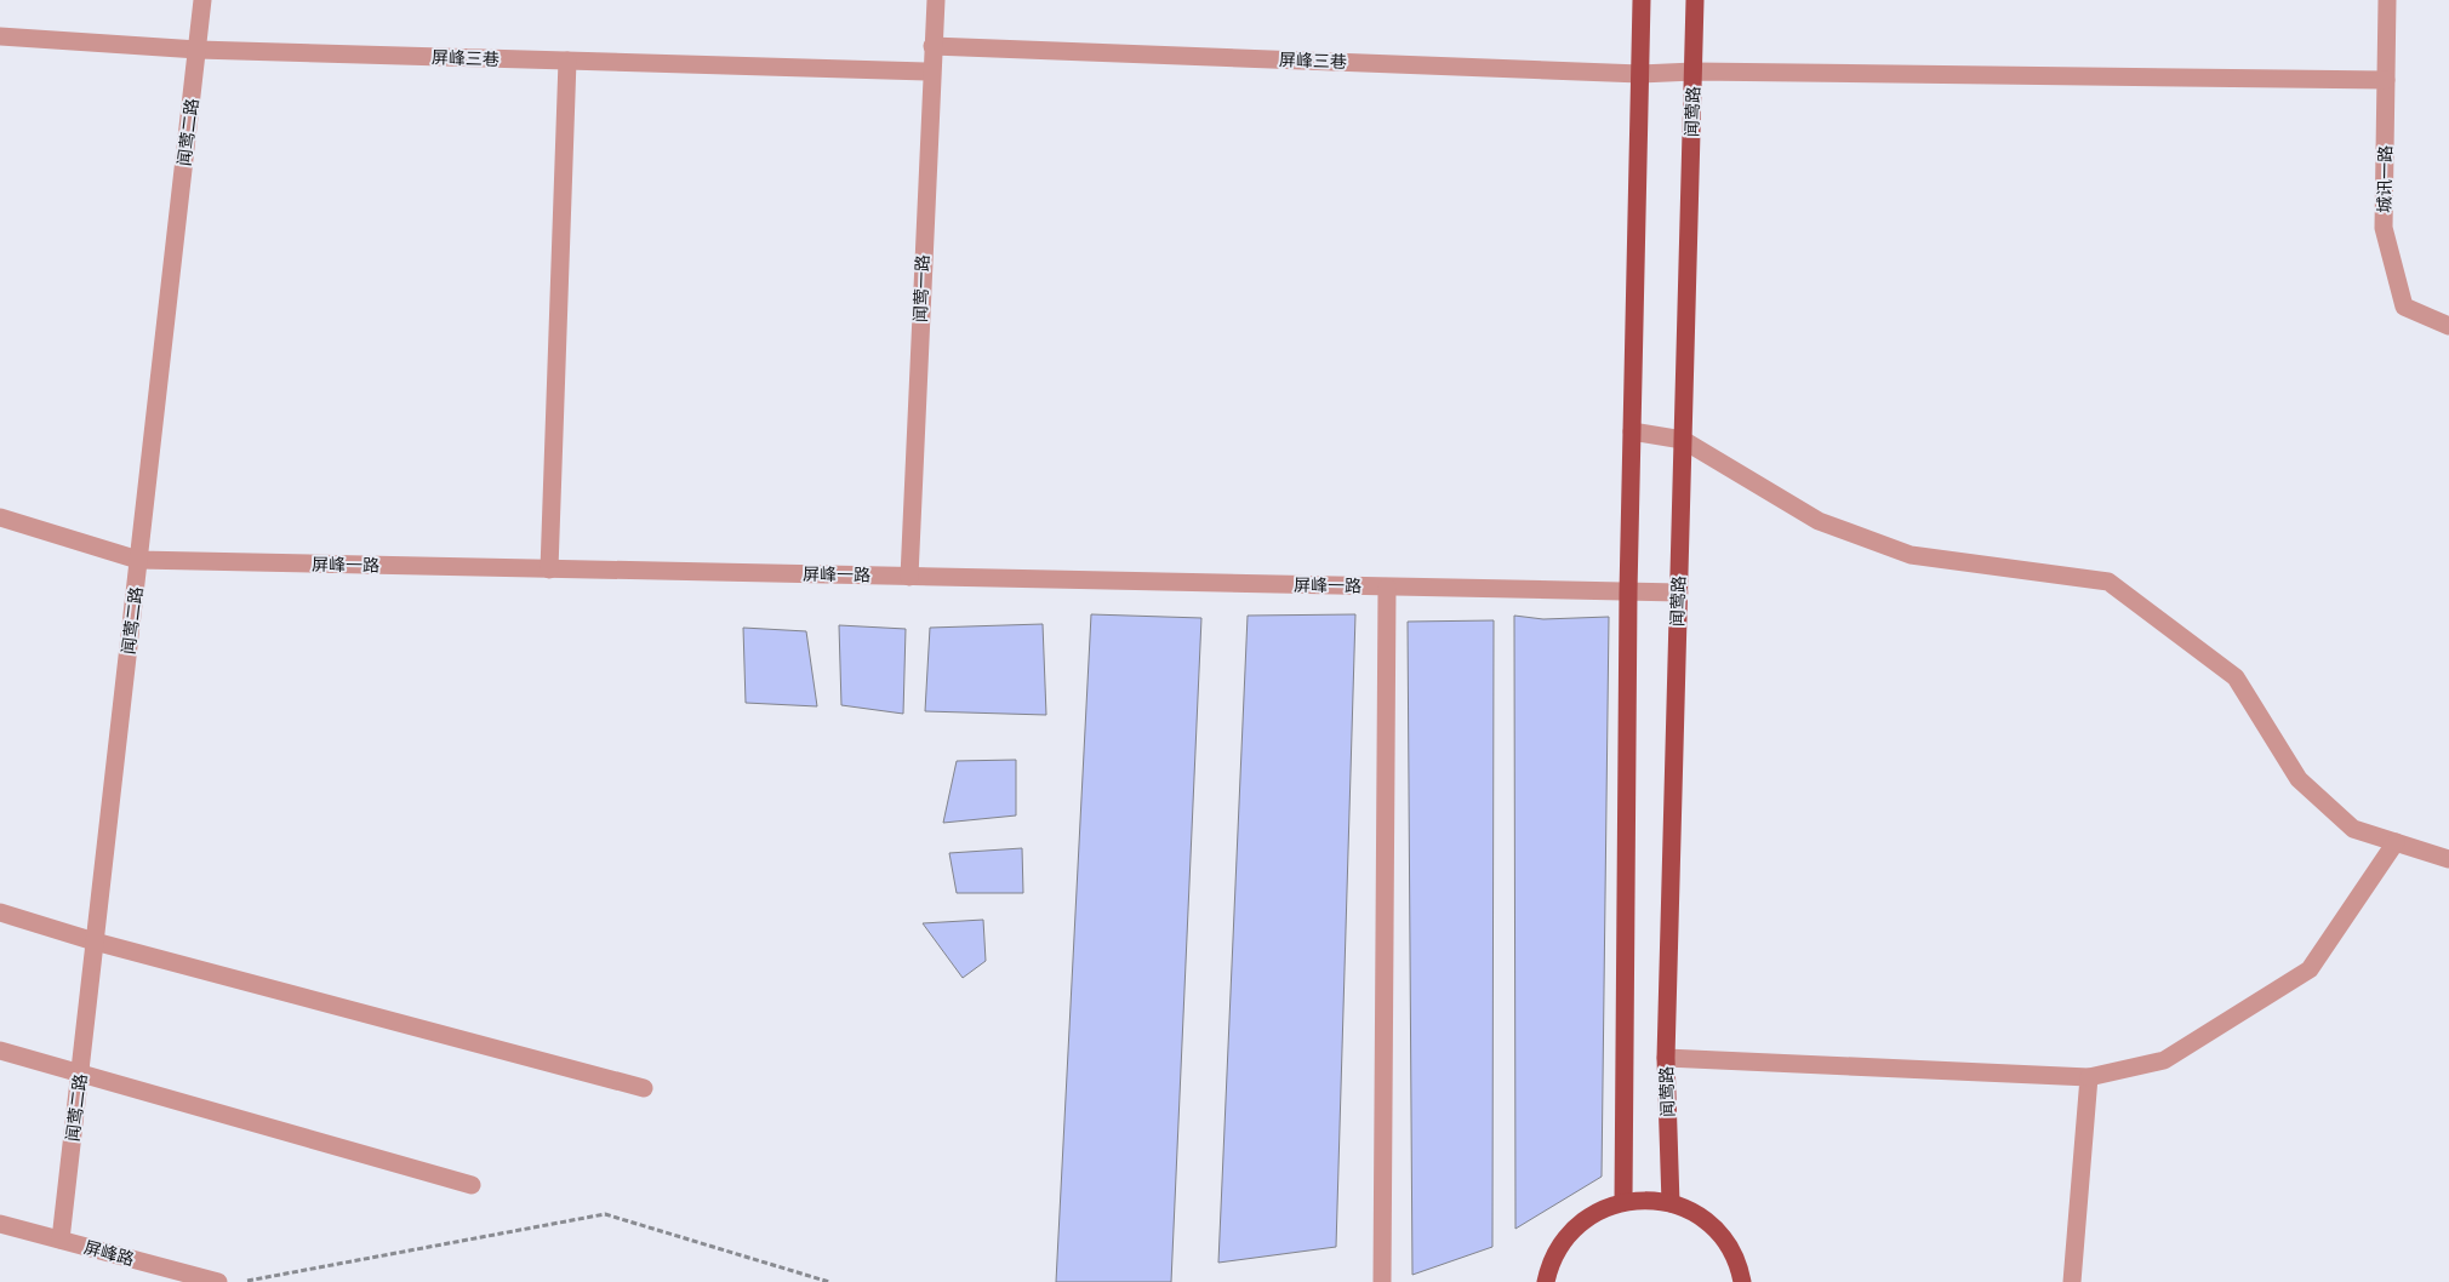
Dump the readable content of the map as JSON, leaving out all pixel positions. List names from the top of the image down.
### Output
{
  "streets": {
    "main road": ["闻莺路"],
    "street": [
      "屏峰三巷",
      "闻莺二路",
      "城讯一路",
      "闻莺一路",
      "屏峰一路",
      "屏峰路"
    ]
  },
  "crossings": [
    ["屏峰三巷", "闻莺路"],
    ["屏峰三巷", "闻莺二路"],
    ["屏峰三巷", "城讯一路"],
    ["屏峰三巷", "闻莺一路"],
    ["闻莺路", "屏峰一路"],
    ["闻莺二路", "屏峰一路"],
    ["闻莺二路", "屏峰路"],
    ["闻莺一路", "屏峰一路"]
  ]
}
